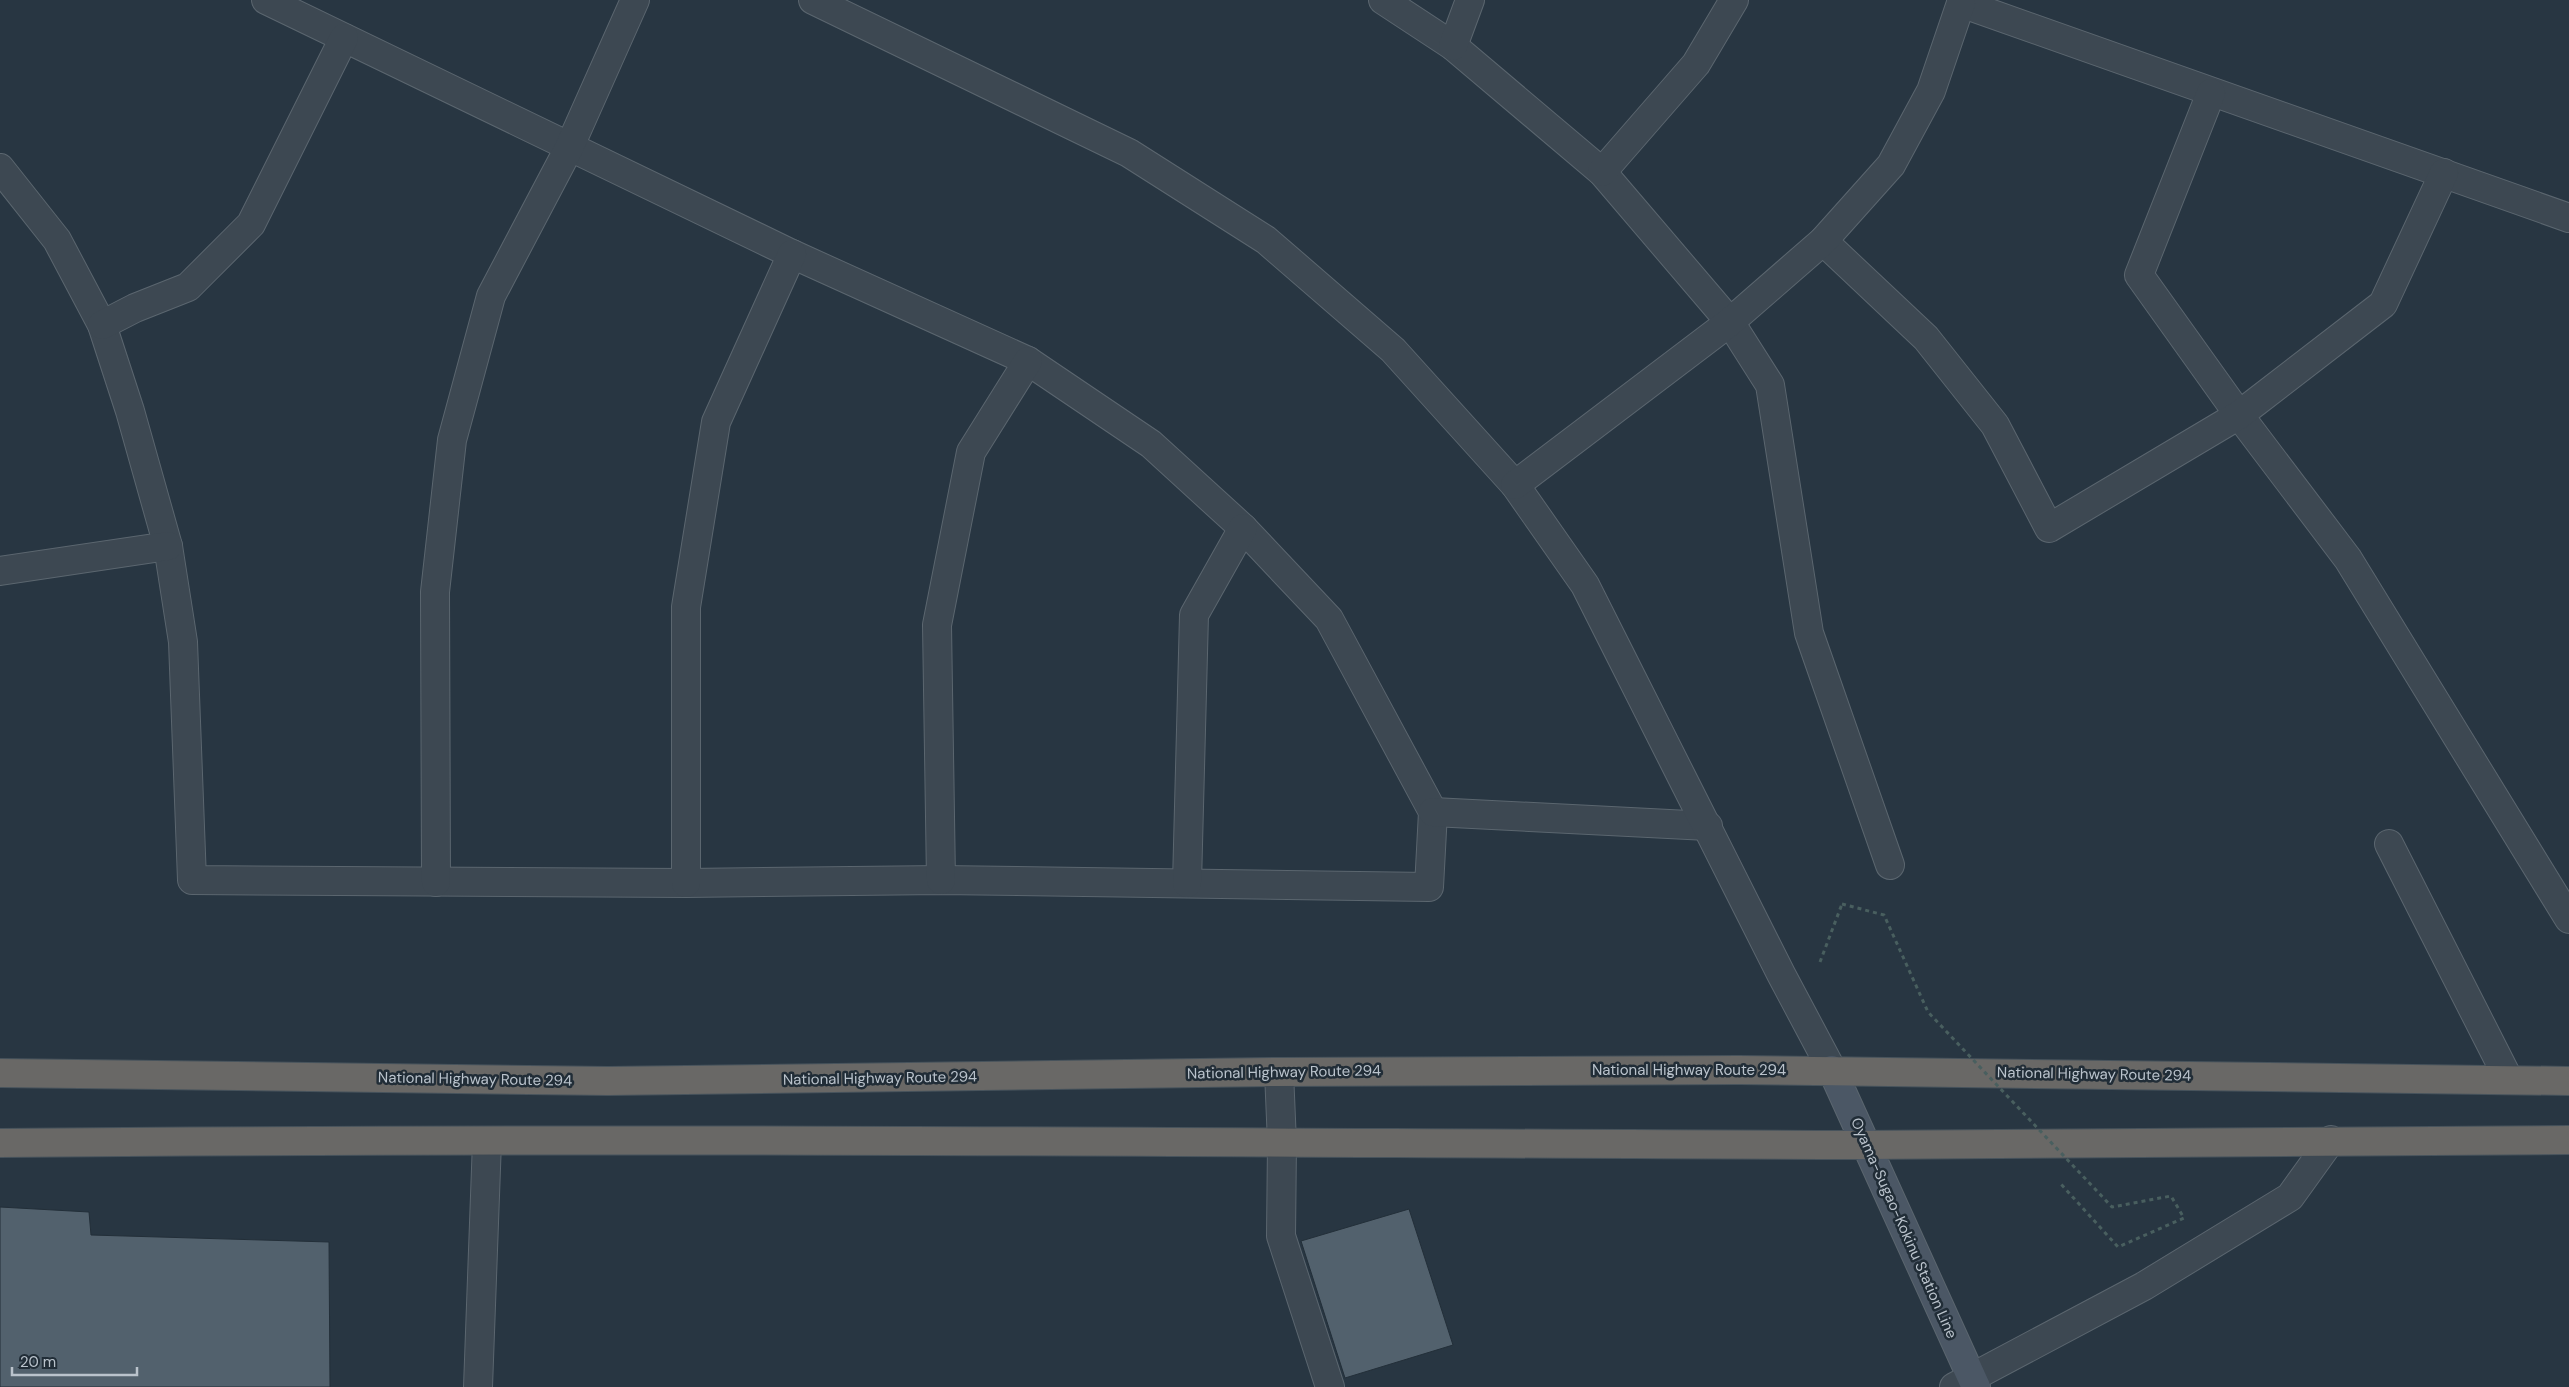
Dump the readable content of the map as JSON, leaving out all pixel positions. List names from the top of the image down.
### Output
{
  "streets": {
    "highway": ["National Highway Route 294"],
    "main road": ["Oyama-Sugao-Kokinu Station Line"]
  },
  "crossings": [
    ["National Highway Route 294", "Oyama-Sugao-Kokinu Station Line"]
  ],
  "scale_bar": "20 m"
}
